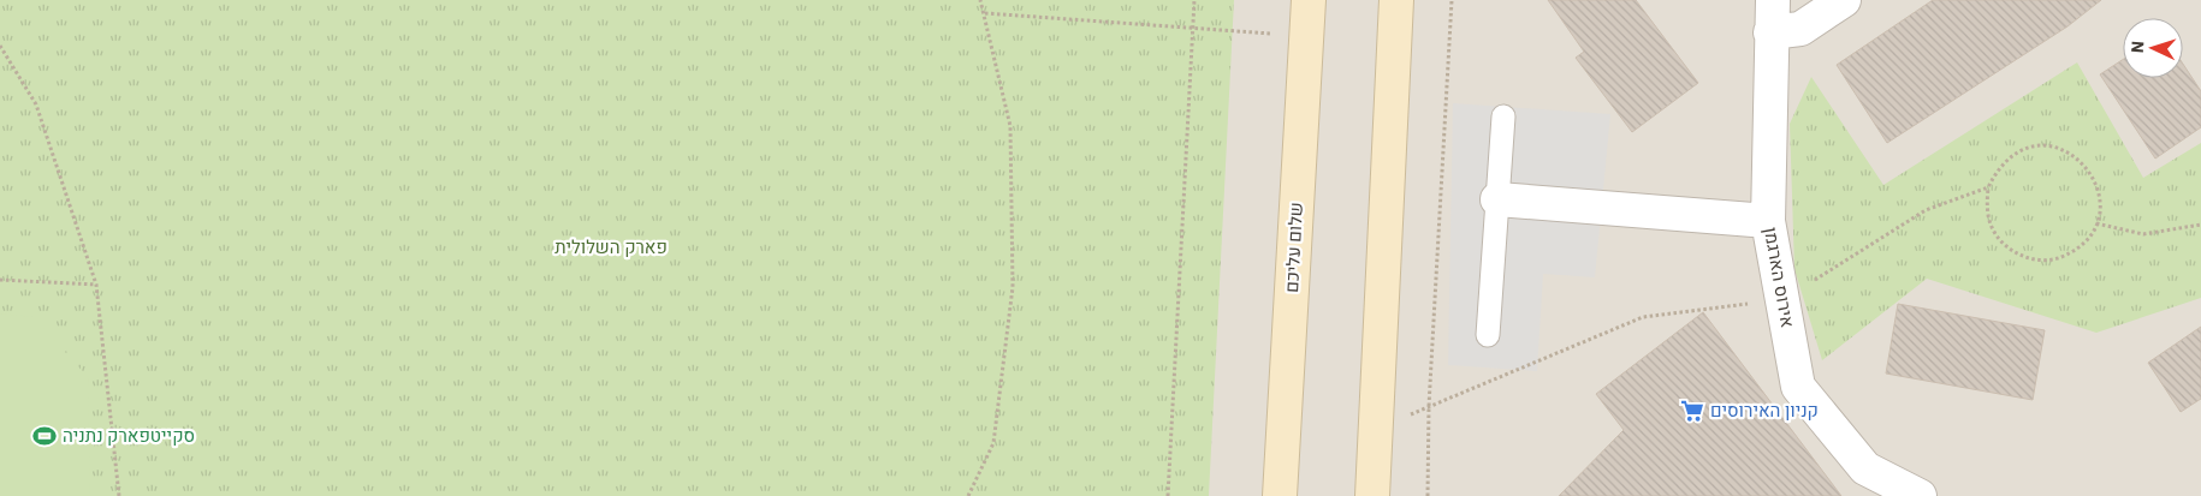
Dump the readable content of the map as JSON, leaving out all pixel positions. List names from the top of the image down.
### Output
{
  "streets": {
    "main road": ["שלום עליכם"],
    "street": ["אירוס הארגמן"]
  },
  "parks": ["פארק השלולית"],
  "places": {
    "supermarket": ["קניון האירוסים"],
    "sports": ["סקייטפארק נתניה"]
  },
  "north": "left"
}
